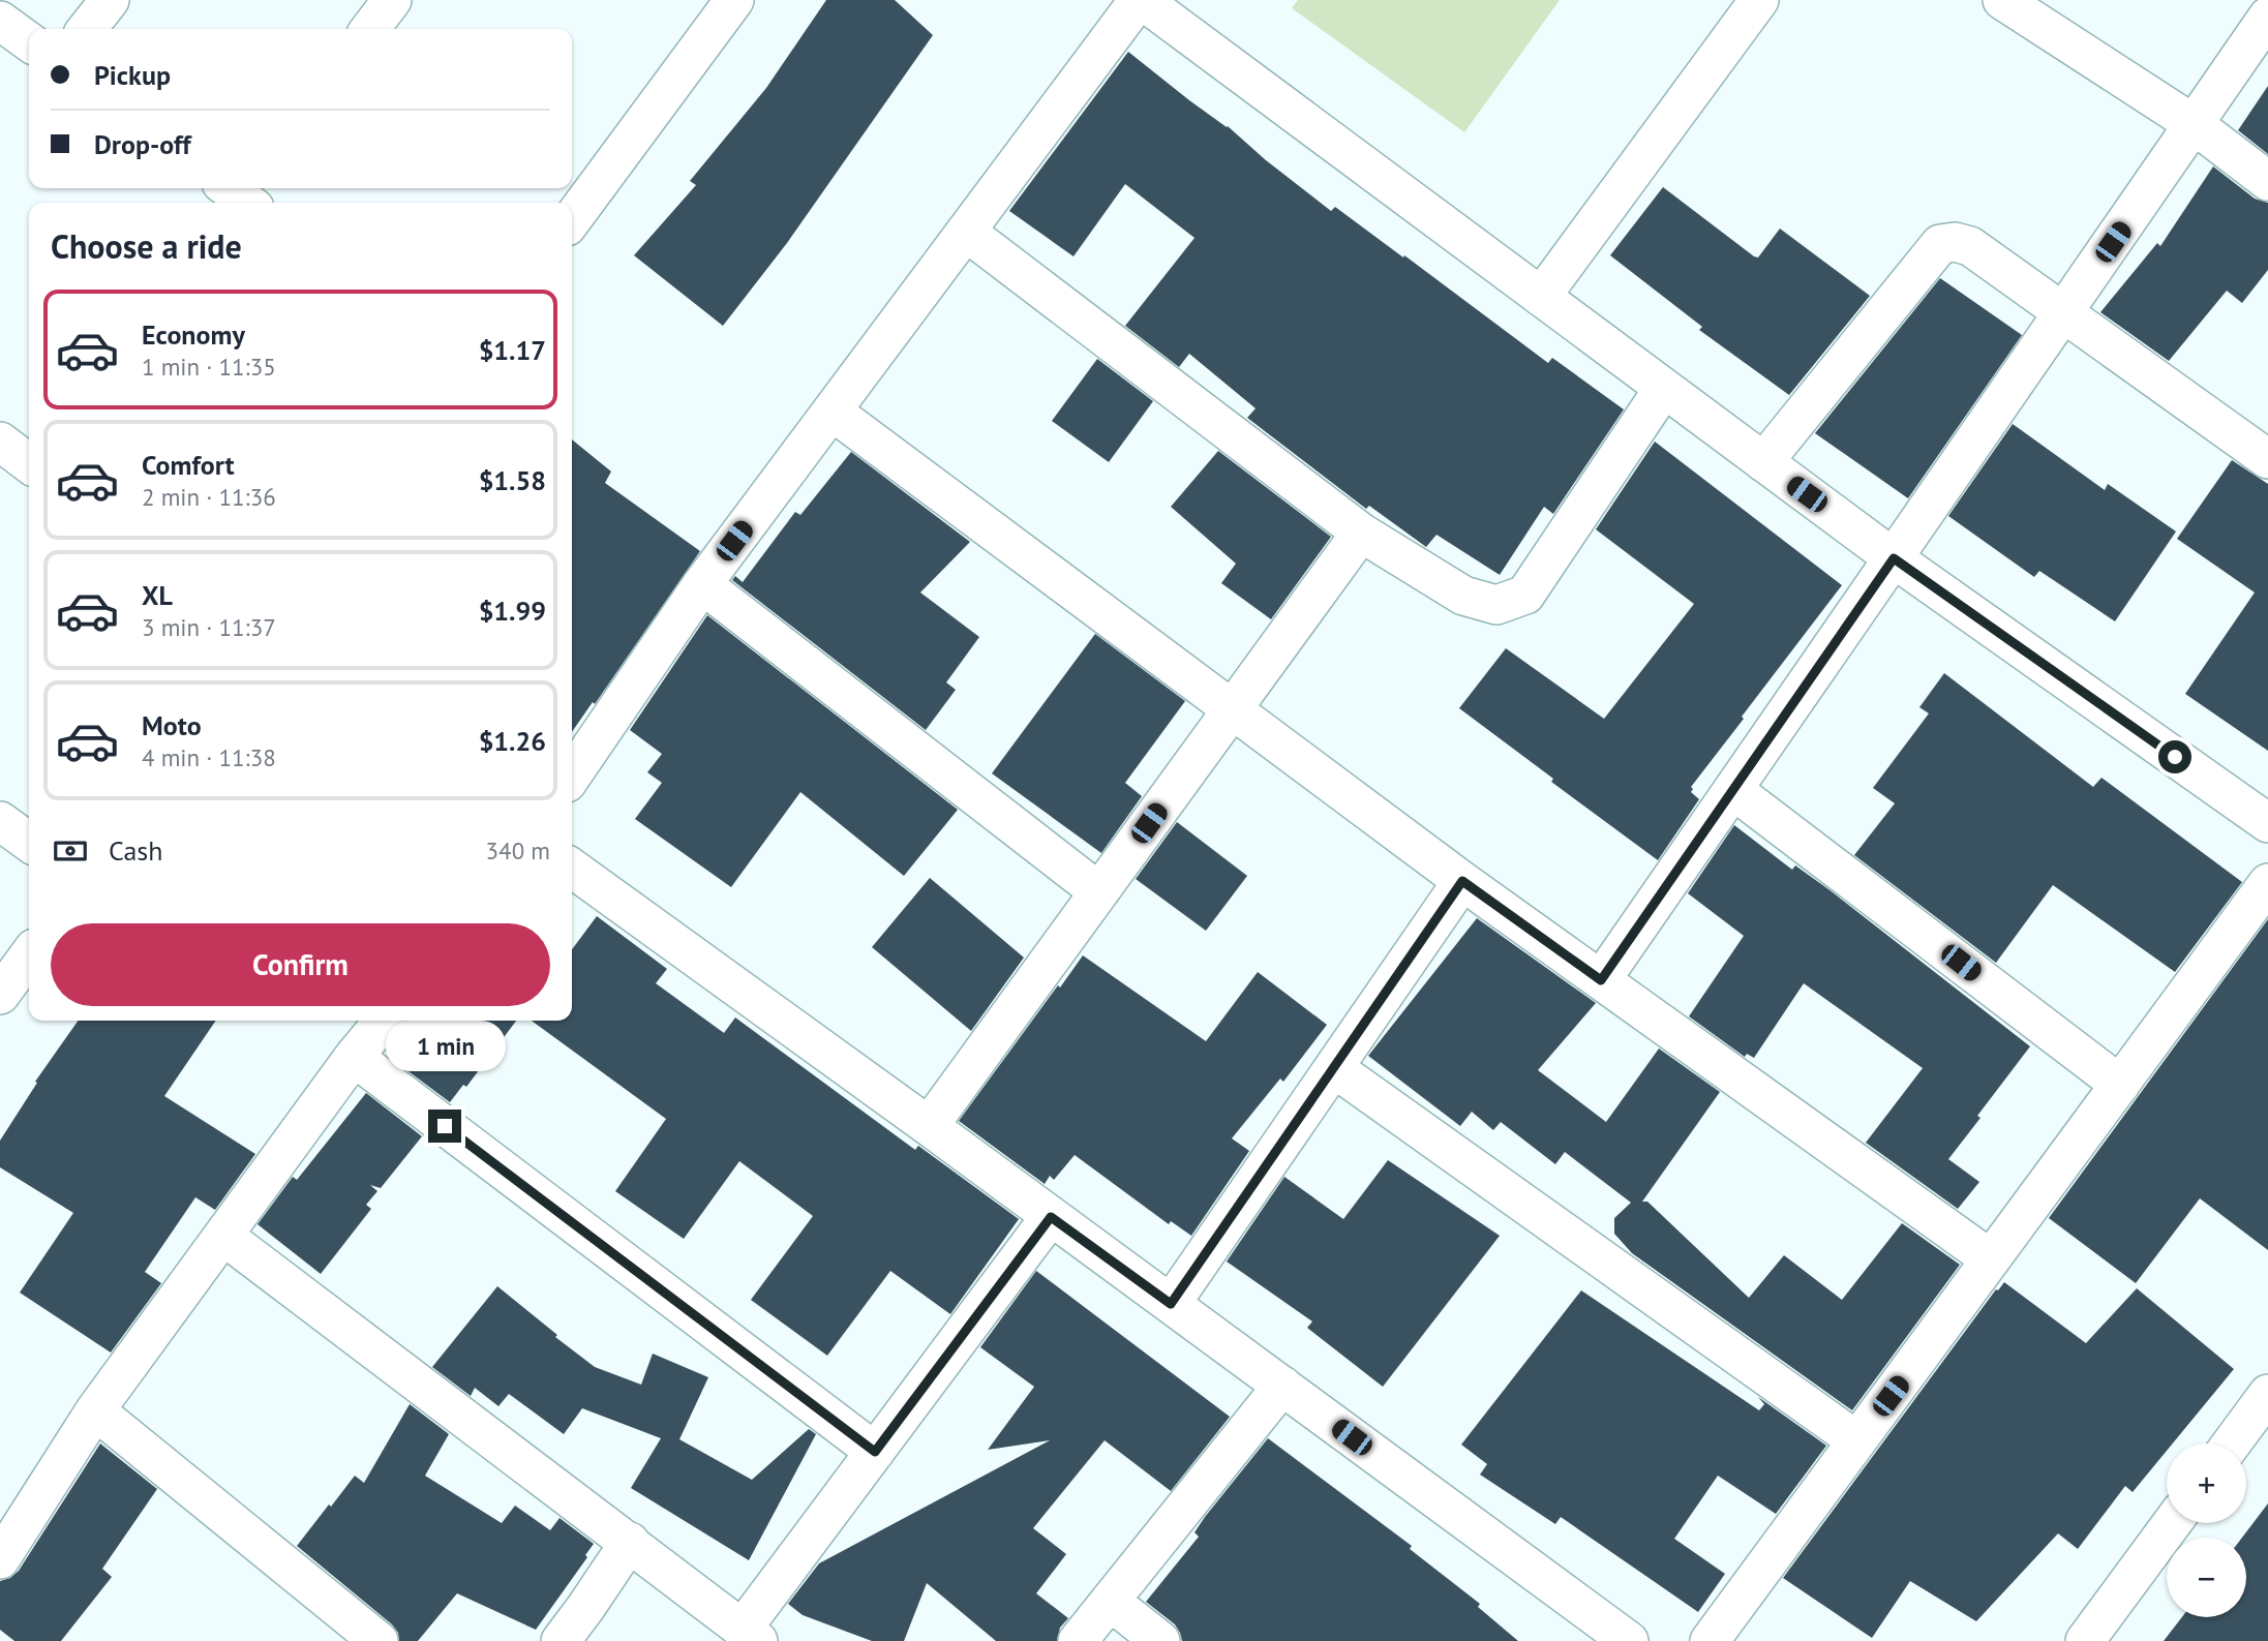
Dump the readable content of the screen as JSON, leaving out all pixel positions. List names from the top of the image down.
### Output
{
  "page": {
    "banner": ["Pickup", "Drop-off"],
    "heading": "Choose a ride",
    "list": [
      {
        "name": "Economy",
        "note": "1 min · 11:35",
        "value": "$1.17"
      },
      {
        "name": "Comfort",
        "note": "2 min · 11:36",
        "value": "$1.58"
      },
      {
        "name": "XL",
        "note": "3 min · 11:37",
        "value": "$1.99"
      },
      {
        "name": "Moto",
        "note": "4 min · 11:38",
        "value": "$1.26"
      }
    ],
    "pay": ["Cash", "340 m"],
    "buttons": "Confirm",
    "bubble": "1 min",
    "map_buttons": ["+", "−"]
  }
}
